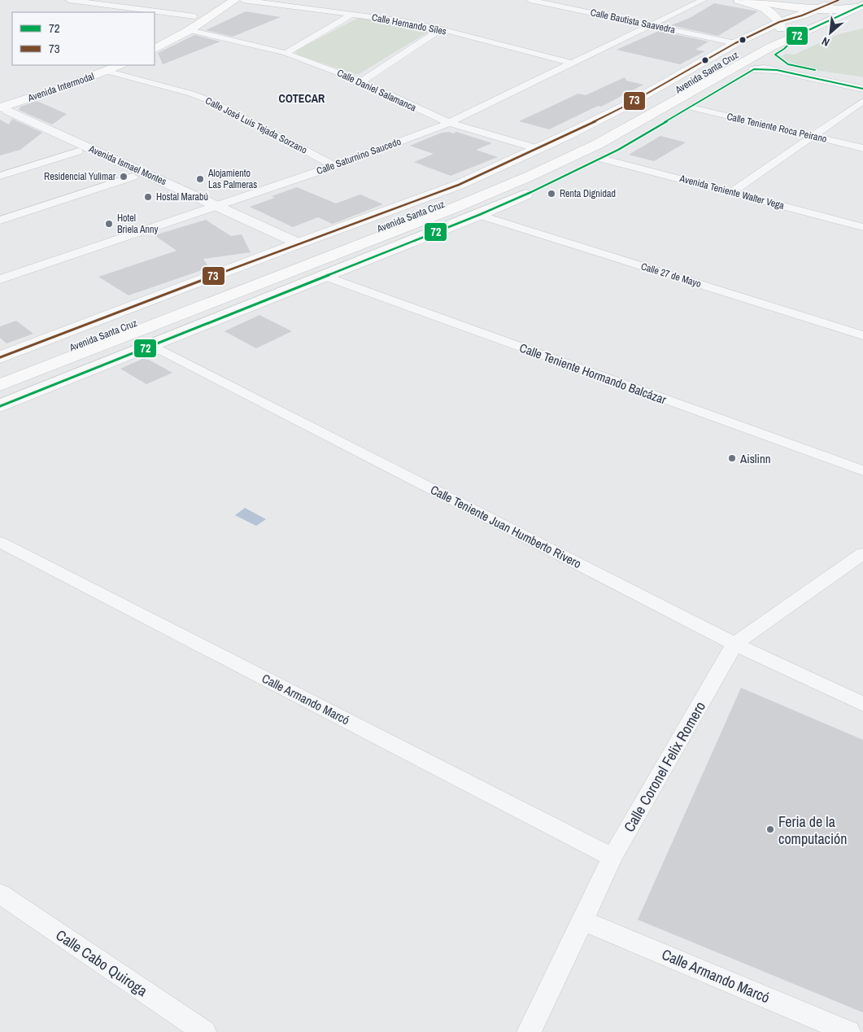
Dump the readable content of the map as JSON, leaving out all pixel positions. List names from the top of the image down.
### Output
{
  "streets": {
    "main road": ["Avenida Santa Cruz", "Avenida Intermodal"],
    "street": [
      "Calle Bautista Saavedra",
      "Calle Hernando Síles",
      "Calle Daniel Salamanca",
      "Calle José Luis Tejada Sorzano",
      "Calle Teniente Roca Peirano",
      "Calle Saturnino Saucedo",
      "Avenida Ismael Montes",
      "Avenida Teniente Walter Vega",
      "Calle 27 de Mayo",
      "Calle Teniente Hormando Balcázar",
      "Calle Teniente Juan Humberto Rivero",
      "Calle Armando Marcó",
      "Calle Coronel Felix Romero",
      "Calle Cabo Quiroga"
    ]
  },
  "crossings": [
    ["Calle Bautista Saavedra", "Avenida Santa Cruz"],
    ["Calle Bautista Saavedra", "Calle Saturnino Saucedo"],
    ["Calle Hernando Síles", "Calle Saturnino Saucedo"],
    ["Avenida Santa Cruz", "Calle Daniel Salamanca"],
    ["Avenida Santa Cruz", "Calle Teniente Roca Peirano"],
    ["Avenida Santa Cruz", "Avenida Ismael Montes"],
    ["Avenida Santa Cruz", "Avenida Teniente Walter Vega"],
    ["Avenida Santa Cruz", "Calle 27 de Mayo"],
    ["Avenida Santa Cruz", "Calle Teniente Hormando Balcázar"],
    ["Avenida Santa Cruz", "Calle Teniente Juan Humberto Rivero"],
    ["Avenida Intermodal", "Calle José Luis Tejada Sorzano"],
    ["Avenida Intermodal", "Avenida Ismael Montes"],
    ["Calle Daniel Salamanca", "Calle Saturnino Saucedo"],
    ["Calle José Luis Tejada Sorzano", "Calle Saturnino Saucedo"],
    ["Calle Saturnino Saucedo", "Avenida Ismael Montes"],
    ["Calle Teniente Juan Humberto Rivero", "Calle Coronel Felix Romero"],
    ["Calle Armando Marcó", "Calle Coronel Felix Romero"]
  ],
  "districts": ["COTECAR"],
  "places": [
    "Residencial Yulimar",
    "Alojamiento Las Palmeras",
    "Renta Dignidad",
    "Hostal Marabú",
    "Hotel Briela Anny",
    "Aislinn",
    "Feria de la computación"
  ],
  "lines": ["transit line 73", "transit line 72"],
  "legend": ["72", "73"],
  "north": "bottom left"
}
